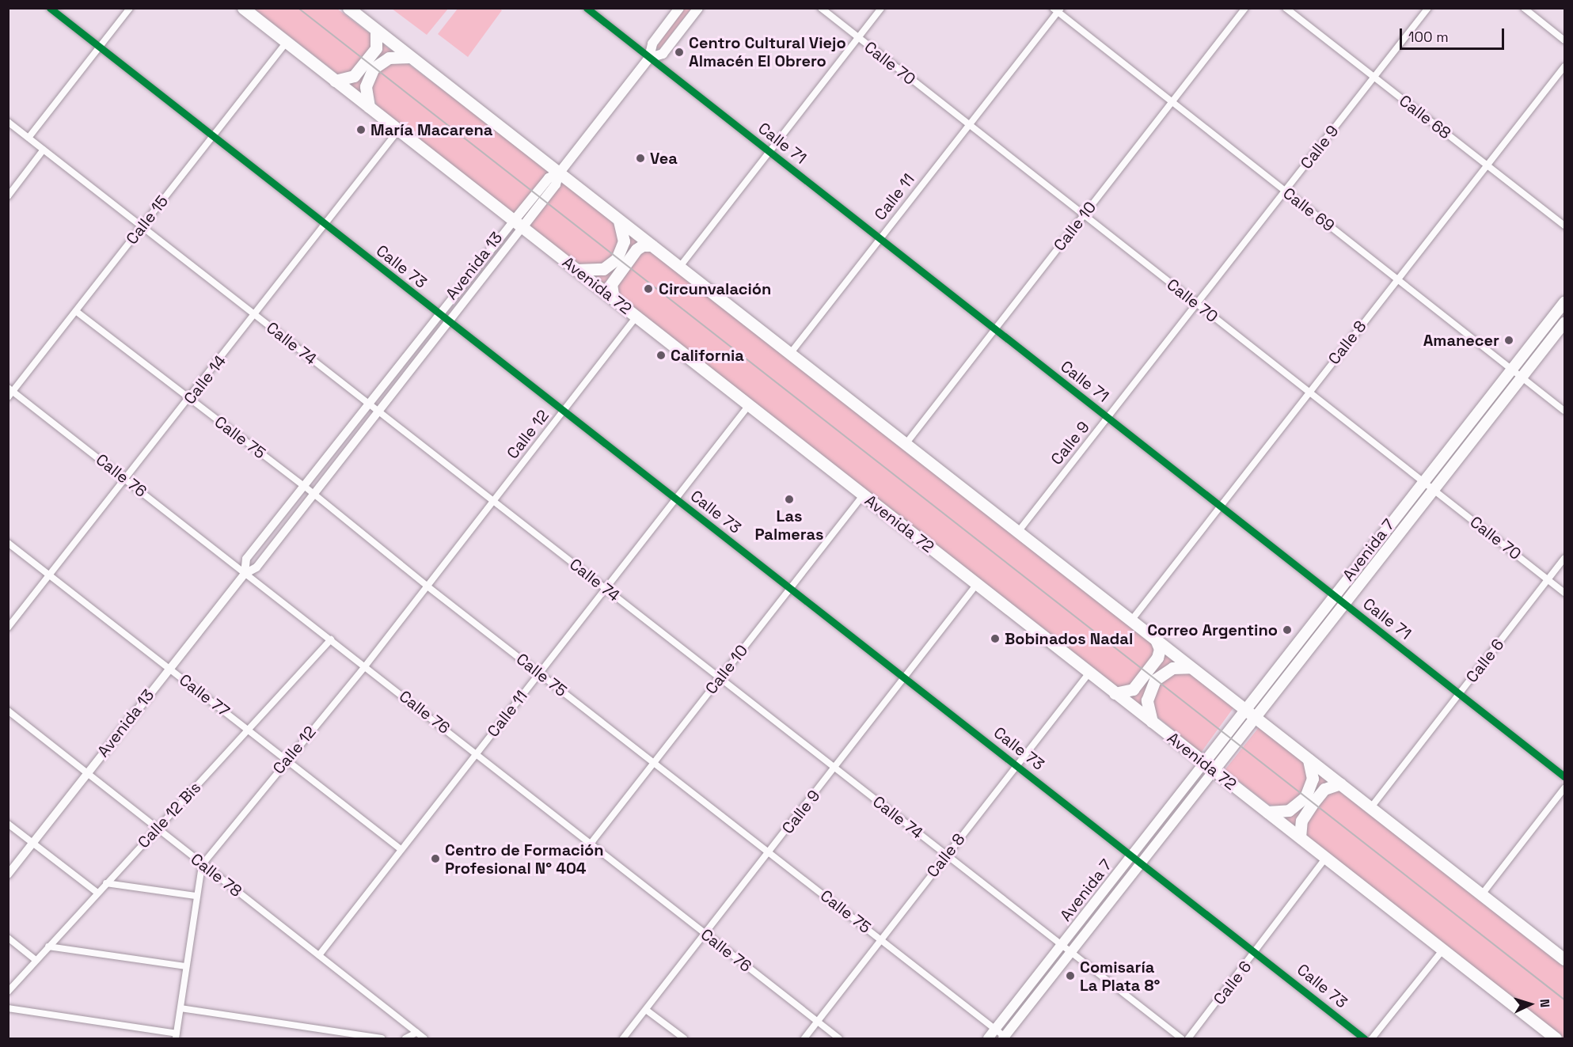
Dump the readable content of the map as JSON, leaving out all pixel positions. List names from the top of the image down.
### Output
{
  "streets": {
    "highway": ["Avenida 72"],
    "main road": ["Avenida 13", "Avenida 7"],
    "street": [
      "Calle 70",
      "Calle 68",
      "Calle 71",
      "Calle 9",
      "Calle 11",
      "Calle 69",
      "Calle 15",
      "Calle 10",
      "Calle 73",
      "Calle 8",
      "Calle 74",
      "Calle 14",
      "Calle 12",
      "Calle 75",
      "Calle 76",
      "Calle 6",
      "Calle 77",
      "Calle 12 Bis",
      "Calle 78"
    ]
  },
  "crossings": [
    ["Calle 70", "Calle 9"],
    ["Calle 70", "Calle 11"],
    ["Calle 70", "Calle 10"],
    ["Calle 70", "Calle 8"],
    ["Calle 70", "Avenida 7"],
    ["Calle 70", "Calle 6"],
    ["Calle 68", "Calle 9"],
    ["Calle 68", "Calle 8"],
    ["Calle 71", "Calle 9"],
    ["Calle 71", "Calle 11"],
    ["Calle 71", "Calle 10"],
    ["Calle 71", "Avenida 13"],
    ["Calle 71", "Calle 8"],
    ["Calle 71", "Avenida 7"],
    ["Calle 71", "Calle 6"],
    ["Calle 9", "Calle 69"],
    ["Calle 9", "Calle 73"],
    ["Calle 9", "Avenida 72"],
    ["Calle 9", "Calle 74"],
    ["Calle 9", "Calle 75"],
    ["Calle 9", "Calle 76"],
    ["Calle 11", "Calle 69"],
    ["Calle 11", "Calle 73"],
    ["Calle 11", "Avenida 72"],
    ["Calle 11", "Calle 74"],
    ["Calle 11", "Calle 75"],
    ["Calle 11", "Calle 76"],
    ["Calle 11", "Calle 77"],
    ["Calle 11", "Calle 78"],
    ["Calle 69", "Calle 10"],
    ["Calle 69", "Calle 8"],
    ["Calle 69", "Avenida 7"],
    ["Calle 15", "Calle 73"],
    ["Calle 15", "Avenida 72"],
    ["Calle 15", "Calle 74"],
    ["Calle 15", "Calle 75"],
    ["Calle 15", "Calle 76"],
    ["Calle 10", "Calle 73"],
    ["Calle 10", "Avenida 72"],
    ["Calle 10", "Calle 74"],
    ["Calle 10", "Calle 75"],
    ["Calle 10", "Calle 76"],
    ["Avenida 13", "Calle 73"],
    ["Avenida 13", "Avenida 72"],
    ["Avenida 13", "Calle 74"],
    ["Avenida 13", "Calle 75"],
    ["Avenida 13", "Calle 76"],
    ["Avenida 13", "Calle 77"],
    ["Avenida 13", "Calle 78"],
    ["Calle 73", "Calle 8"],
    ["Calle 73", "Calle 14"],
    ["Calle 73", "Calle 12"],
    ["Calle 73", "Avenida 7"],
    ["Calle 73", "Calle 6"],
    ["Avenida 72", "Calle 8"],
    ["Avenida 72", "Calle 14"],
    ["Avenida 72", "Calle 12"],
    ["Avenida 72", "Avenida 7"],
    ["Avenida 72", "Calle 6"],
    ["Calle 8", "Calle 74"],
    ["Calle 8", "Calle 75"],
    ["Calle 8", "Calle 76"],
    ["Calle 74", "Calle 14"],
    ["Calle 74", "Calle 12"],
    ["Calle 74", "Avenida 7"],
    ["Calle 14", "Calle 75"],
    ["Calle 14", "Calle 76"],
    ["Calle 14", "Calle 77"],
    ["Calle 12", "Calle 75"],
    ["Calle 12", "Calle 76"],
    ["Calle 12", "Calle 77"],
    ["Calle 12", "Calle 78"],
    ["Calle 75", "Avenida 7"],
    ["Calle 76", "Calle 12 Bis"],
    ["Calle 77", "Calle 12 Bis"],
    ["Calle 12 Bis", "Calle 78"]
  ],
  "places": [
    "Centro Cultural Viejo Almacén El Obrero",
    "María Macarena",
    "Vea",
    "Circunvalación",
    "Amanecer",
    "California",
    "Las Palmeras",
    "Correo Argentino",
    "Bobinados Nadal",
    "Centro de Formación Profesional N° 404",
    "Comisaría La Plata 8°"
  ],
  "scale_bar": "100 m",
  "north": "right"
}
